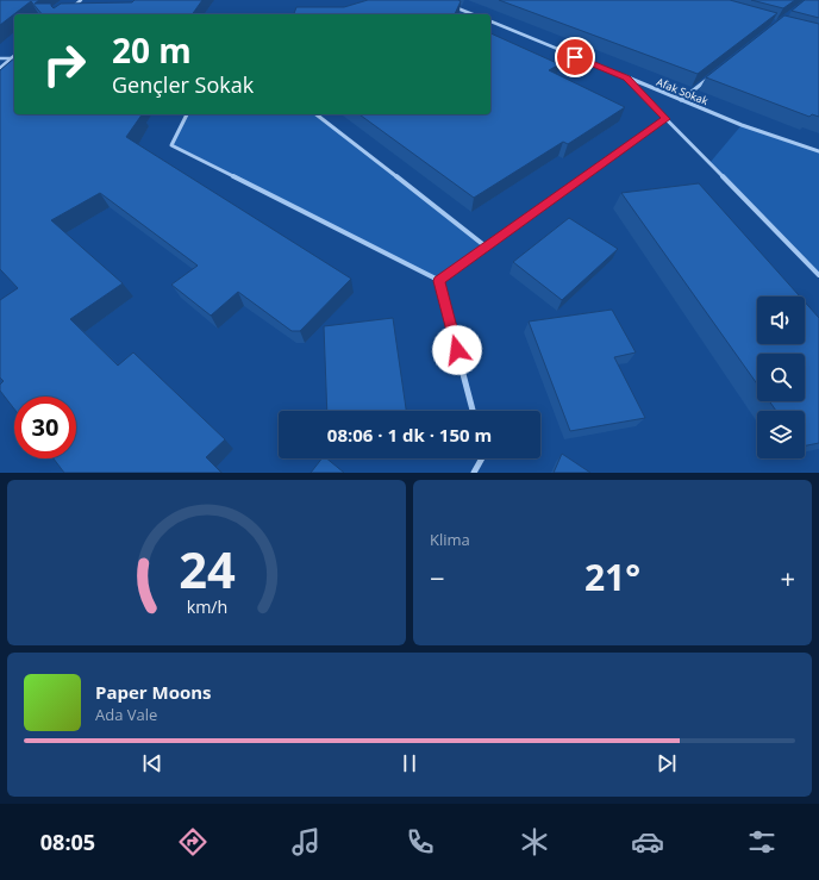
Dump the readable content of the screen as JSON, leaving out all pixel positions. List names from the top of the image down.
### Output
{
  "streets": {
    "street": ["Afak Sokak"]
  },
  "page": {
    "turn": ["20 m", "Gençler Sokak"],
    "limit": "30",
    "trip": "08:06 · 1 dk · 150 m",
    "tile": "Klima",
    "heat": ["−", "21°", "+"],
    "song": ["Paper Moons", "Ada Vale"],
    "tabs": "08:05",
    "gauge": ["24", "km/h"]
  }
}
